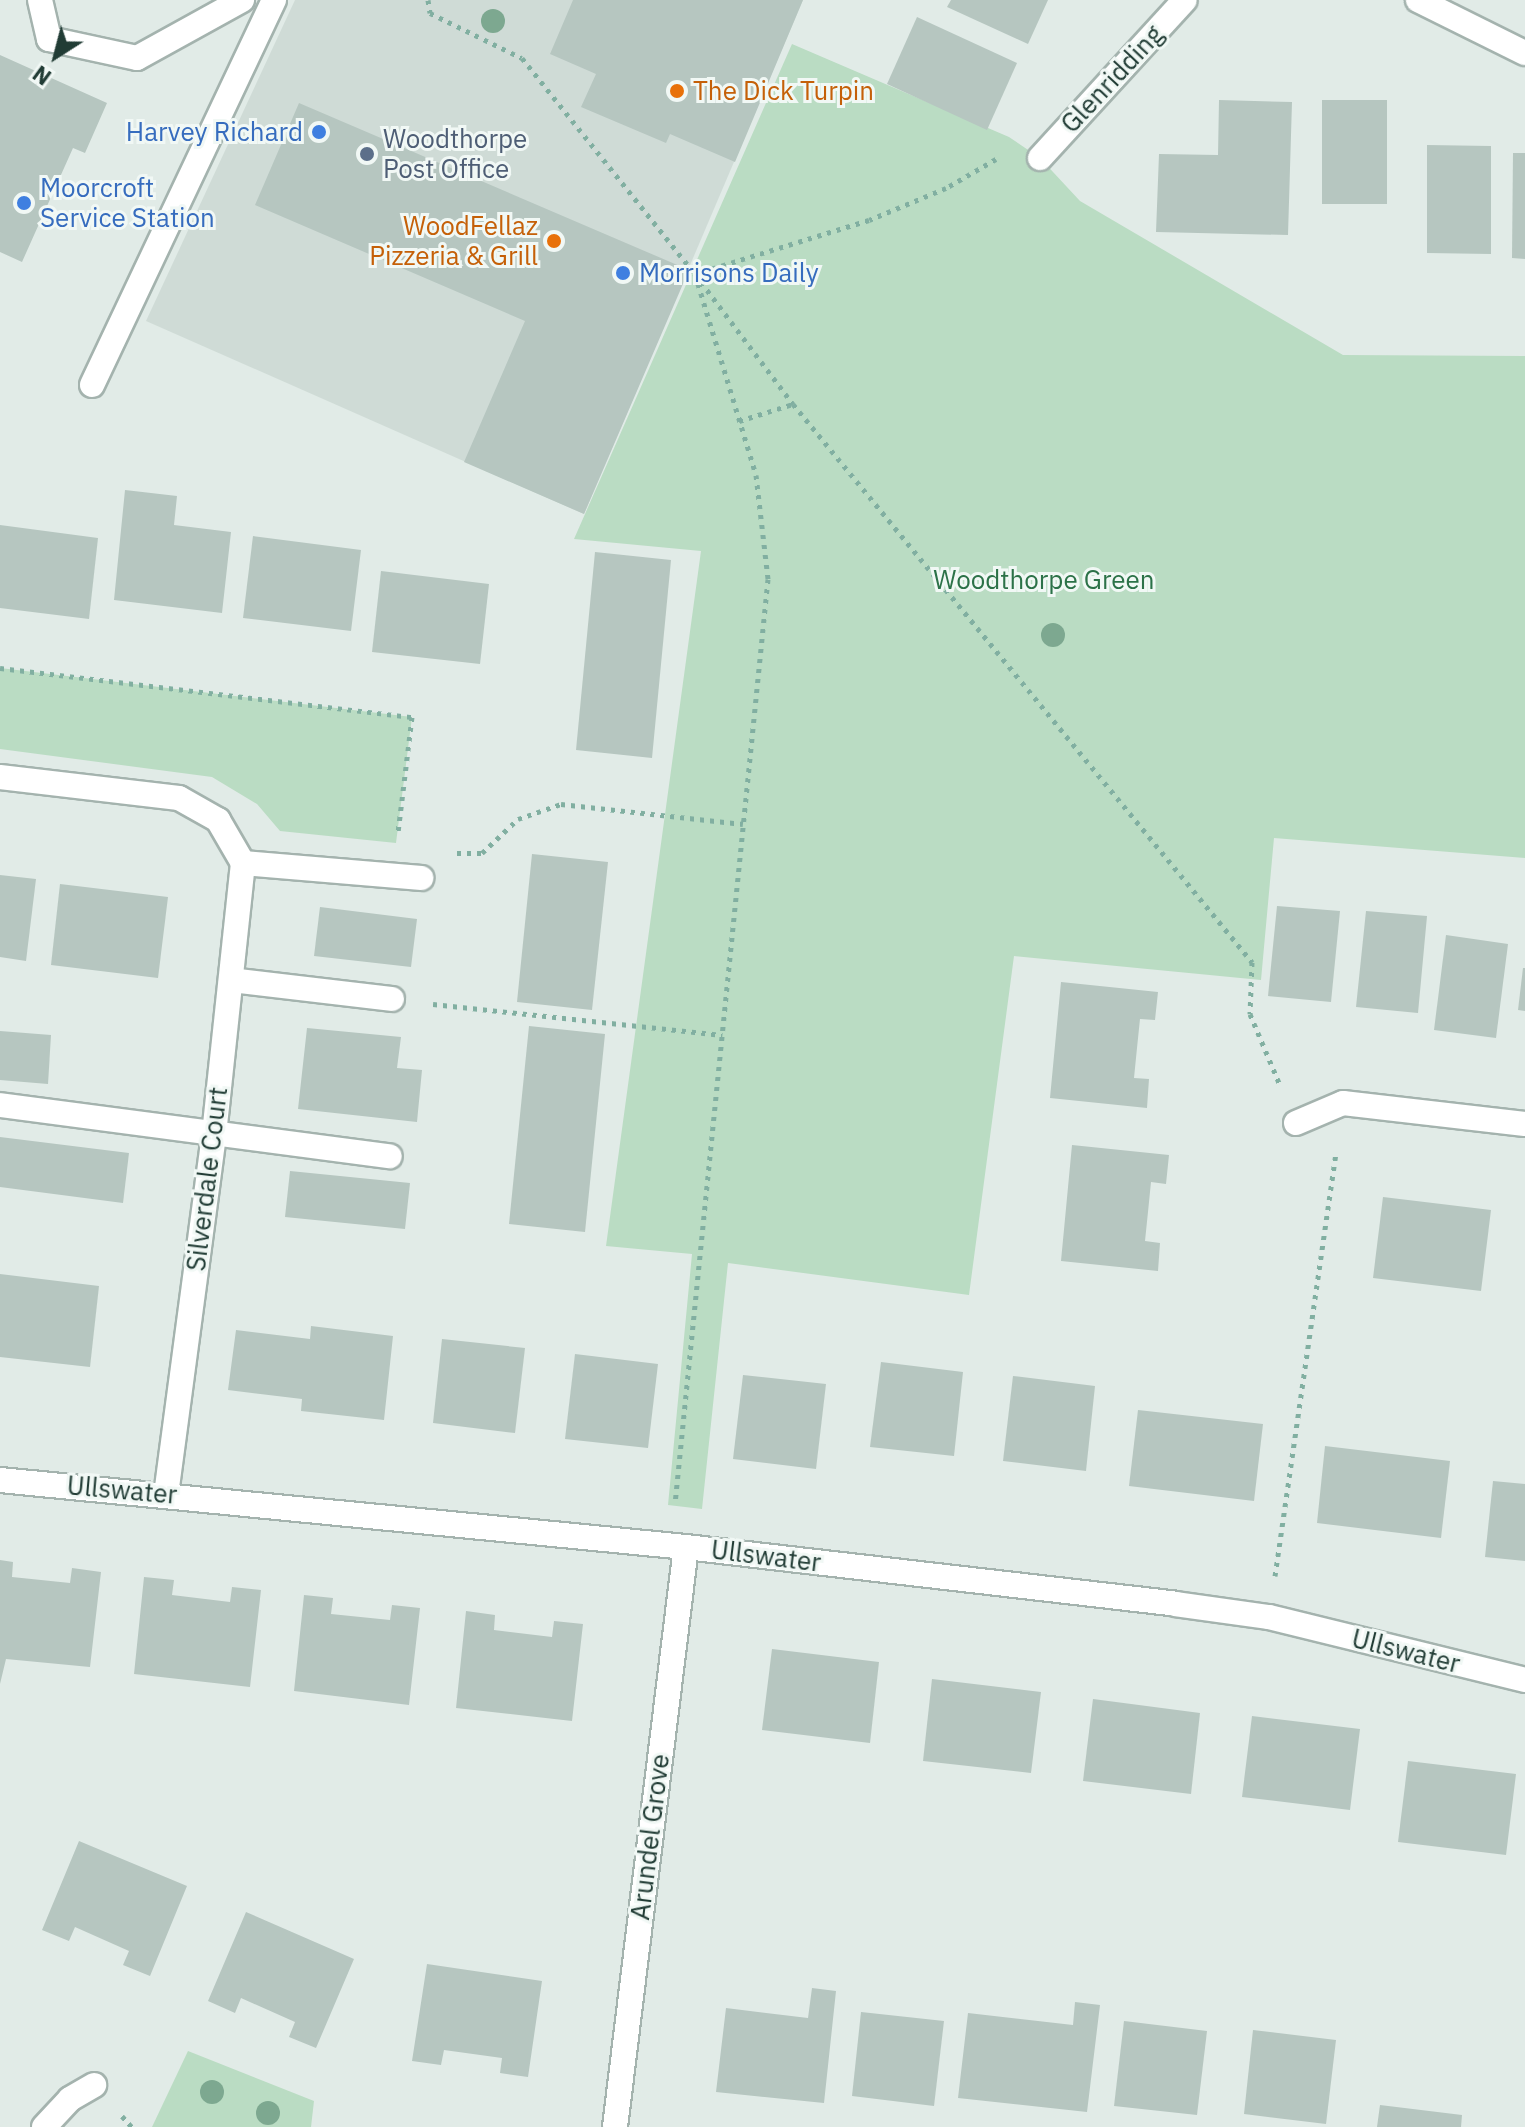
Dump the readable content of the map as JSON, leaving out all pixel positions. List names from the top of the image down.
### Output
{
  "streets": {
    "street": [
      "Glenridding",
      "Silverdale Court",
      "Ullswater",
      "Arundel Grove"
    ]
  },
  "crossings": [
    ["Silverdale Court", "Ullswater"],
    ["Ullswater", "Arundel Grove"]
  ],
  "parks": ["Woodthorpe Green"],
  "places": [
    "The Dick Turpin",
    "Harvey Richard",
    "Woodthorpe Post Office",
    "Moorcroft Service Station",
    "WoodFellaz Pizzeria & Grill",
    "Morrisons Daily"
  ],
  "north": "bottom left"
}
